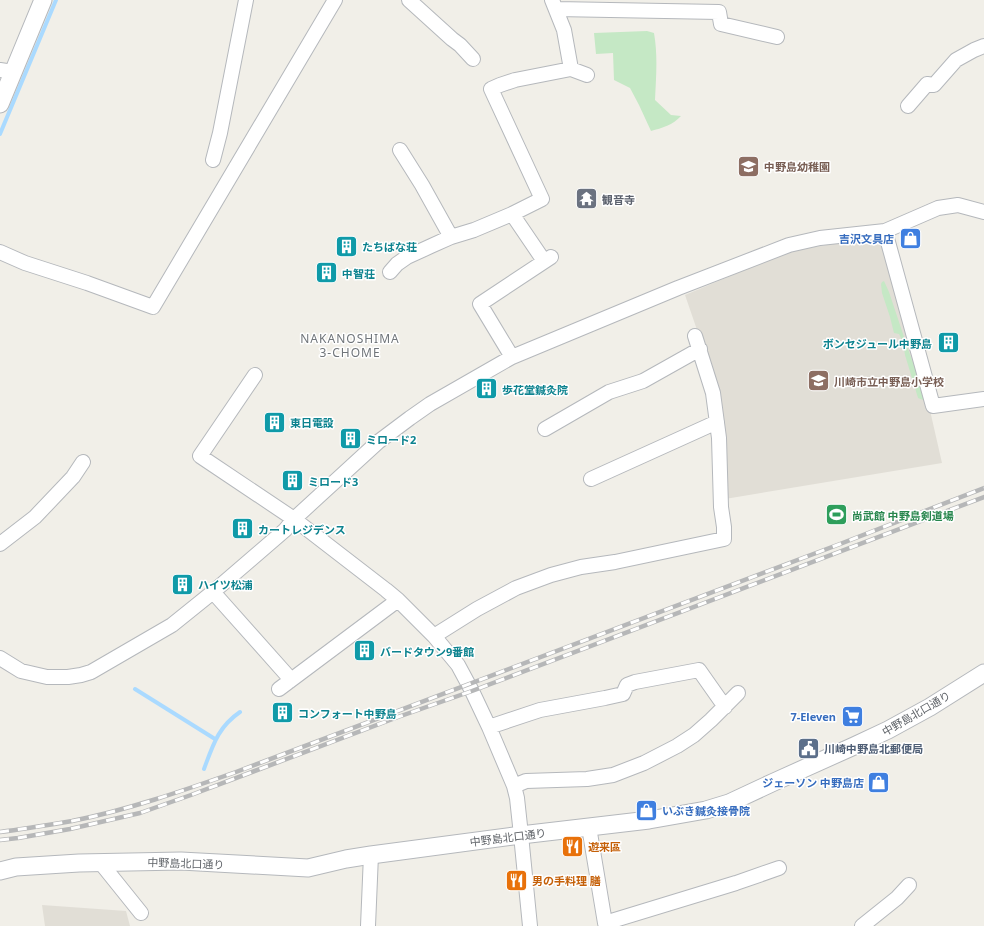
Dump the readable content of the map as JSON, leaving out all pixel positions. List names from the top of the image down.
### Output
{
  "streets": {
    "street": ["中野島北口通り"]
  },
  "districts": ["NAKANOSHIMA 3-CHOME"],
  "places": {
    "school or university": ["中野島幼稚園", "川崎市立中野島小学校"],
    "temple": ["観音寺"],
    "shop": ["吉沢文具店", "ジェーソン 中野島店", "いぶき鍼灸接骨院"],
    "building": [
      "たちばな荘",
      "中智荘",
      "ボンセジュール中野島",
      "歩花堂鍼灸院",
      "東日電設",
      "ミロード2",
      "ミロード3",
      "カートレジデンス",
      "ハイツ松浦",
      "バードタウン9番館",
      "コンフォート中野島"
    ],
    "sports": ["尚武館 中野島剣道場"],
    "supermarket": ["7-Eleven"],
    "public building": ["川崎中野島北郵便局"],
    "restaurant": ["遊来區", "男の手料理 膳"]
  }
}
